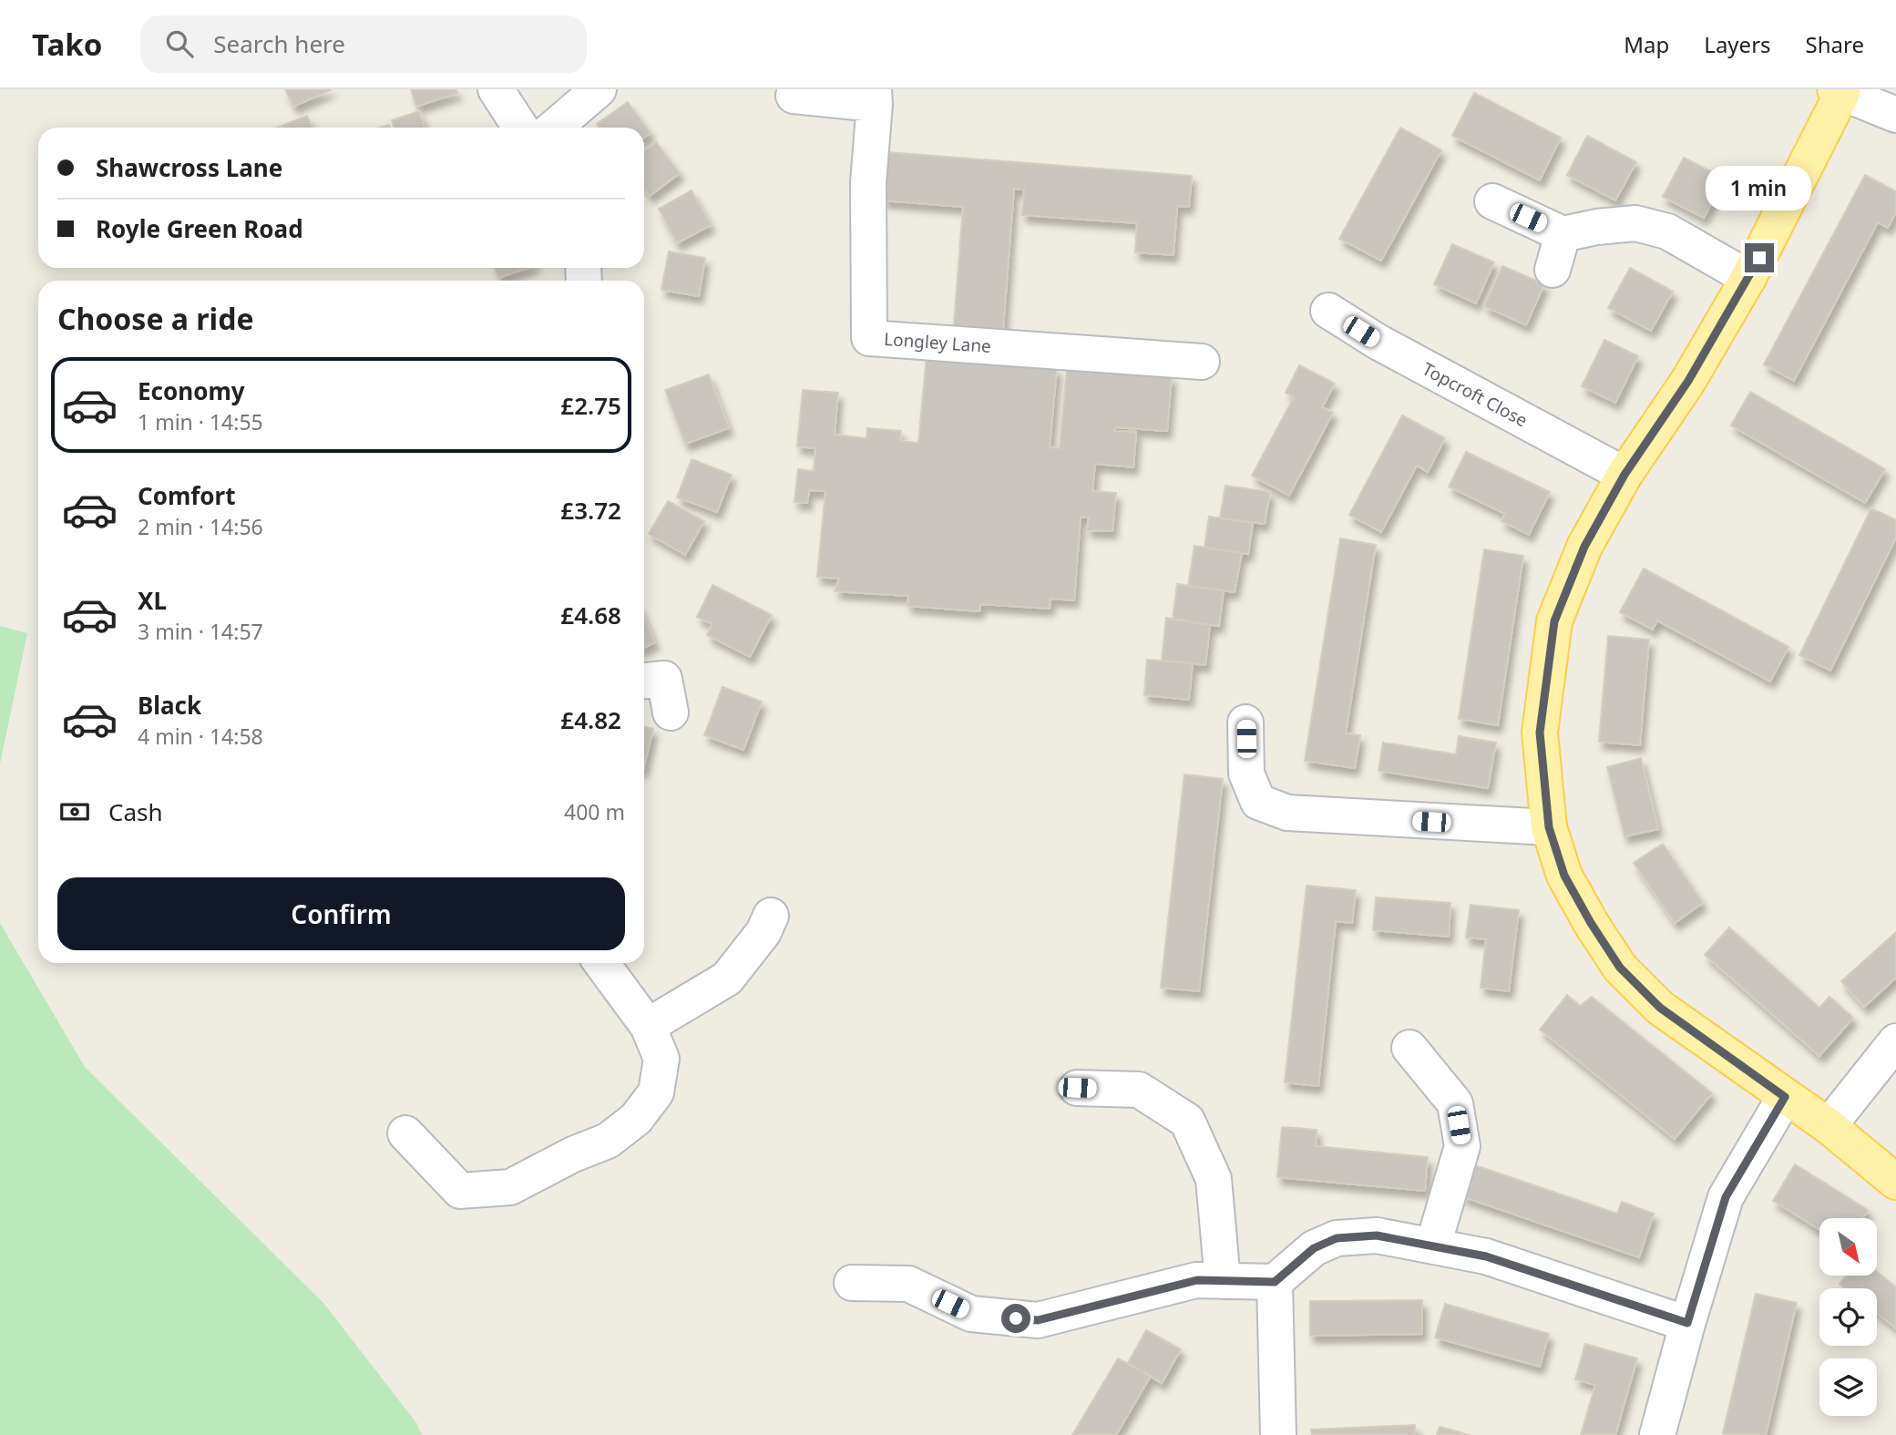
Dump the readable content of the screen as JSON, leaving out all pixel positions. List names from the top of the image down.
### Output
{
  "streets": {
    "street": ["Longley Lane", "Topcroft Close"]
  },
  "north": "bottom right",
  "page": {
    "header": "Tako",
    "search": "Search here",
    "nav": ["Map", "Layers", "Share"],
    "banner": ["Shawcross Lane", "Royle Green Road"],
    "bubble": "1 min",
    "heading": "Choose a ride",
    "list": [
      {
        "name": "Economy",
        "note": "1 min · 14:55",
        "value": "£2.75"
      },
      {
        "name": "Comfort",
        "note": "2 min · 14:56",
        "value": "£3.72"
      },
      {
        "name": "XL",
        "note": "3 min · 14:57",
        "value": "£4.68"
      },
      {
        "name": "Black",
        "note": "4 min · 14:58",
        "value": "£4.82"
      }
    ],
    "pay": ["Cash", "400 m"],
    "buttons": "Confirm"
  }
}
